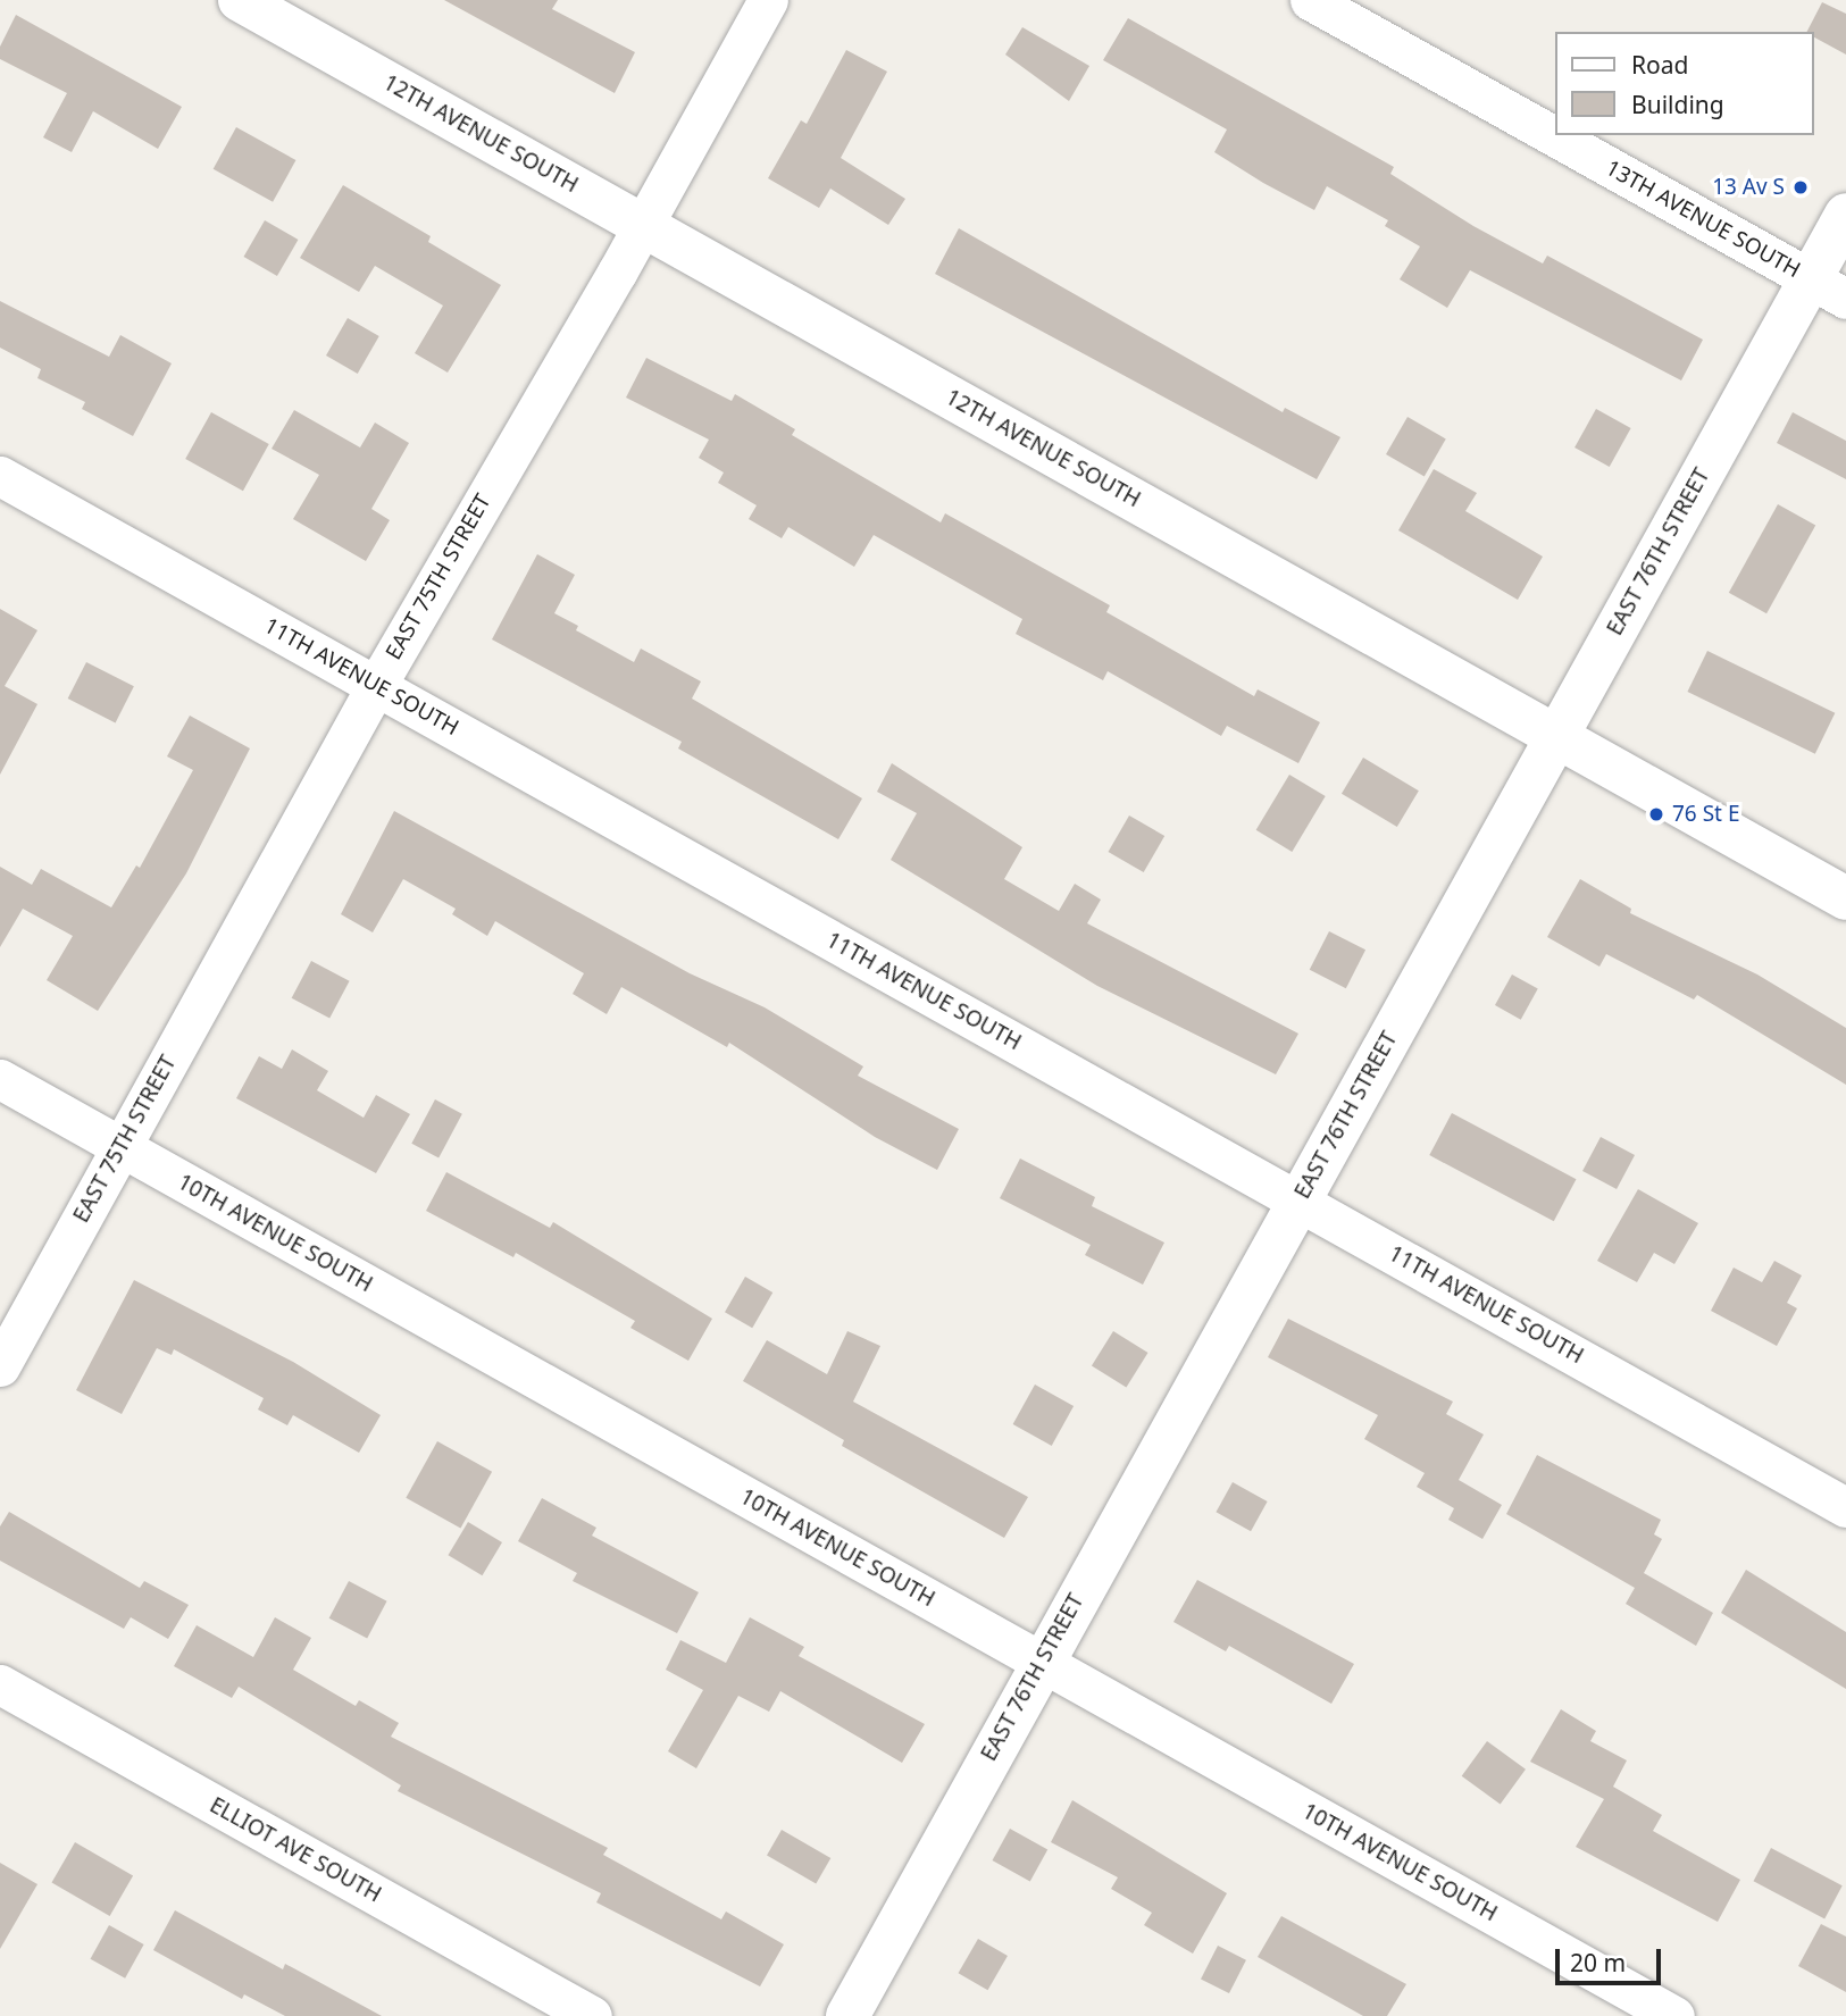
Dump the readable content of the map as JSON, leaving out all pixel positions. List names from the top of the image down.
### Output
{
  "streets": {
    "street": [
      "12TH AVENUE SOUTH",
      "13TH AVENUE SOUTH",
      "EAST 76TH STREET",
      "EAST 75TH STREET",
      "11TH AVENUE SOUTH",
      "10TH AVENUE SOUTH",
      "ELLIOT AVE SOUTH"
    ]
  },
  "crossings": [
    ["12TH AVENUE SOUTH", "EAST 76TH STREET"],
    ["12TH AVENUE SOUTH", "EAST 75TH STREET"],
    ["13TH AVENUE SOUTH", "EAST 76TH STREET"],
    ["EAST 76TH STREET", "11TH AVENUE SOUTH"],
    ["EAST 76TH STREET", "10TH AVENUE SOUTH"],
    ["EAST 75TH STREET", "11TH AVENUE SOUTH"],
    ["EAST 75TH STREET", "10TH AVENUE SOUTH"]
  ],
  "places": ["13 Av S", "76 St E"],
  "legend": ["Road", "Building"],
  "scale_bar": "20 m"
}
